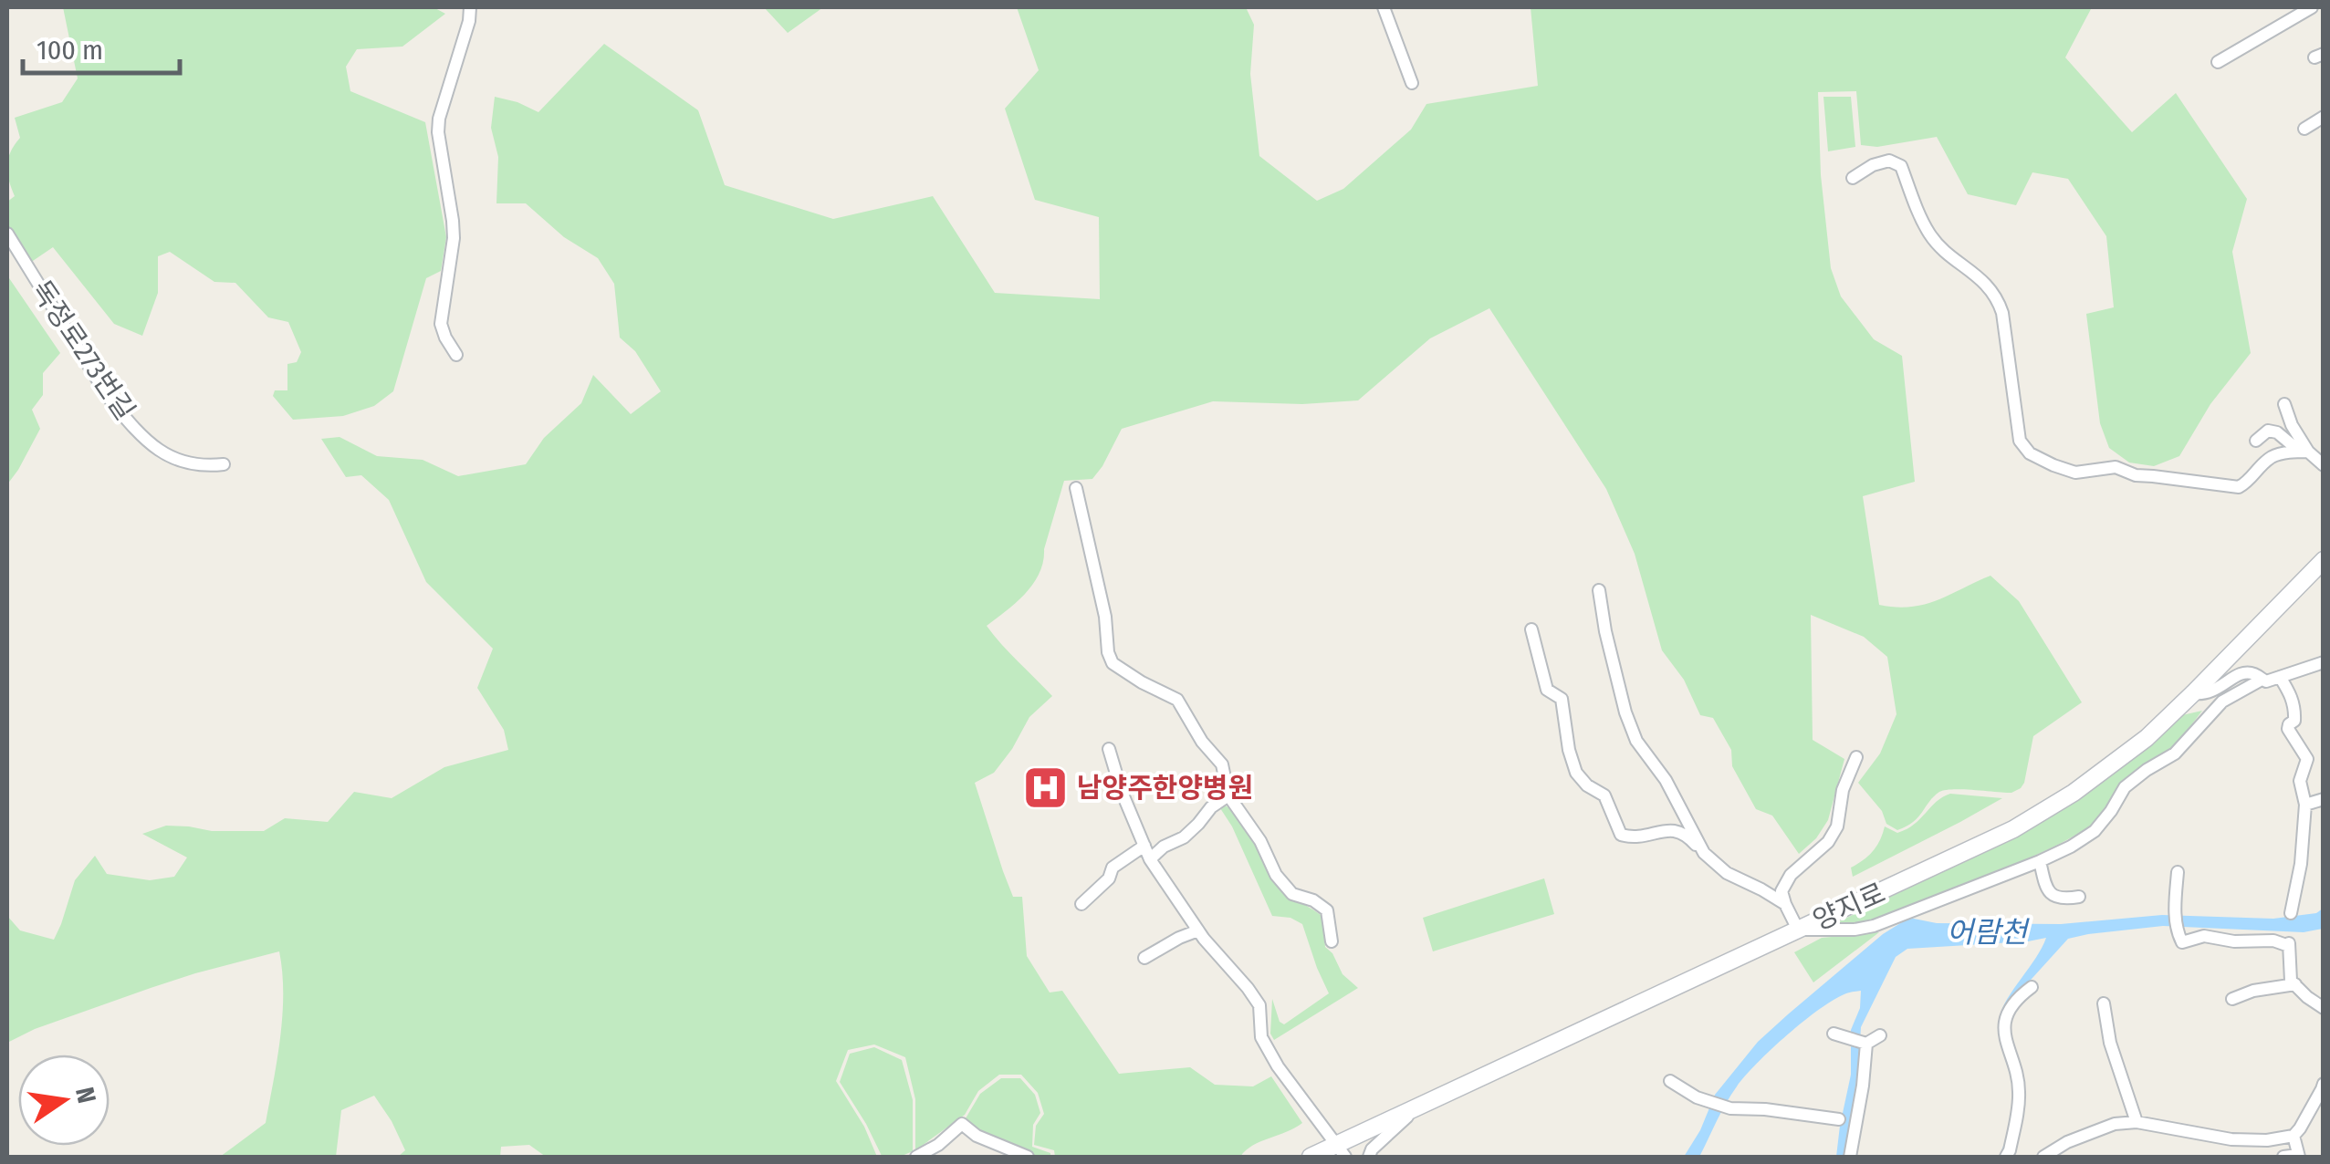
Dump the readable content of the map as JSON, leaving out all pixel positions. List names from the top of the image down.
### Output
{
  "streets": {
    "street": ["독정로273번길", "양지로"]
  },
  "water": ["어람천"],
  "places": {
    "hospital": ["남양주한양병원"]
  },
  "scale_bar": "100 m",
  "north": "right"
}
